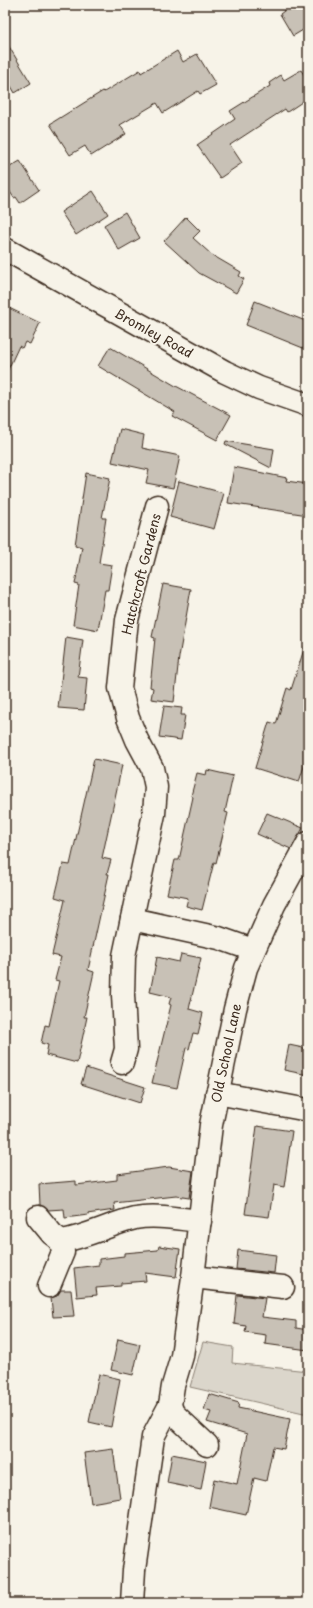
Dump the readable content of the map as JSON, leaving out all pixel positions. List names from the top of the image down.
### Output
{
  "streets": {
    "street": ["Bromley Road", "Hatchcroft Gardens", "Old School Lane"]
  }
}
